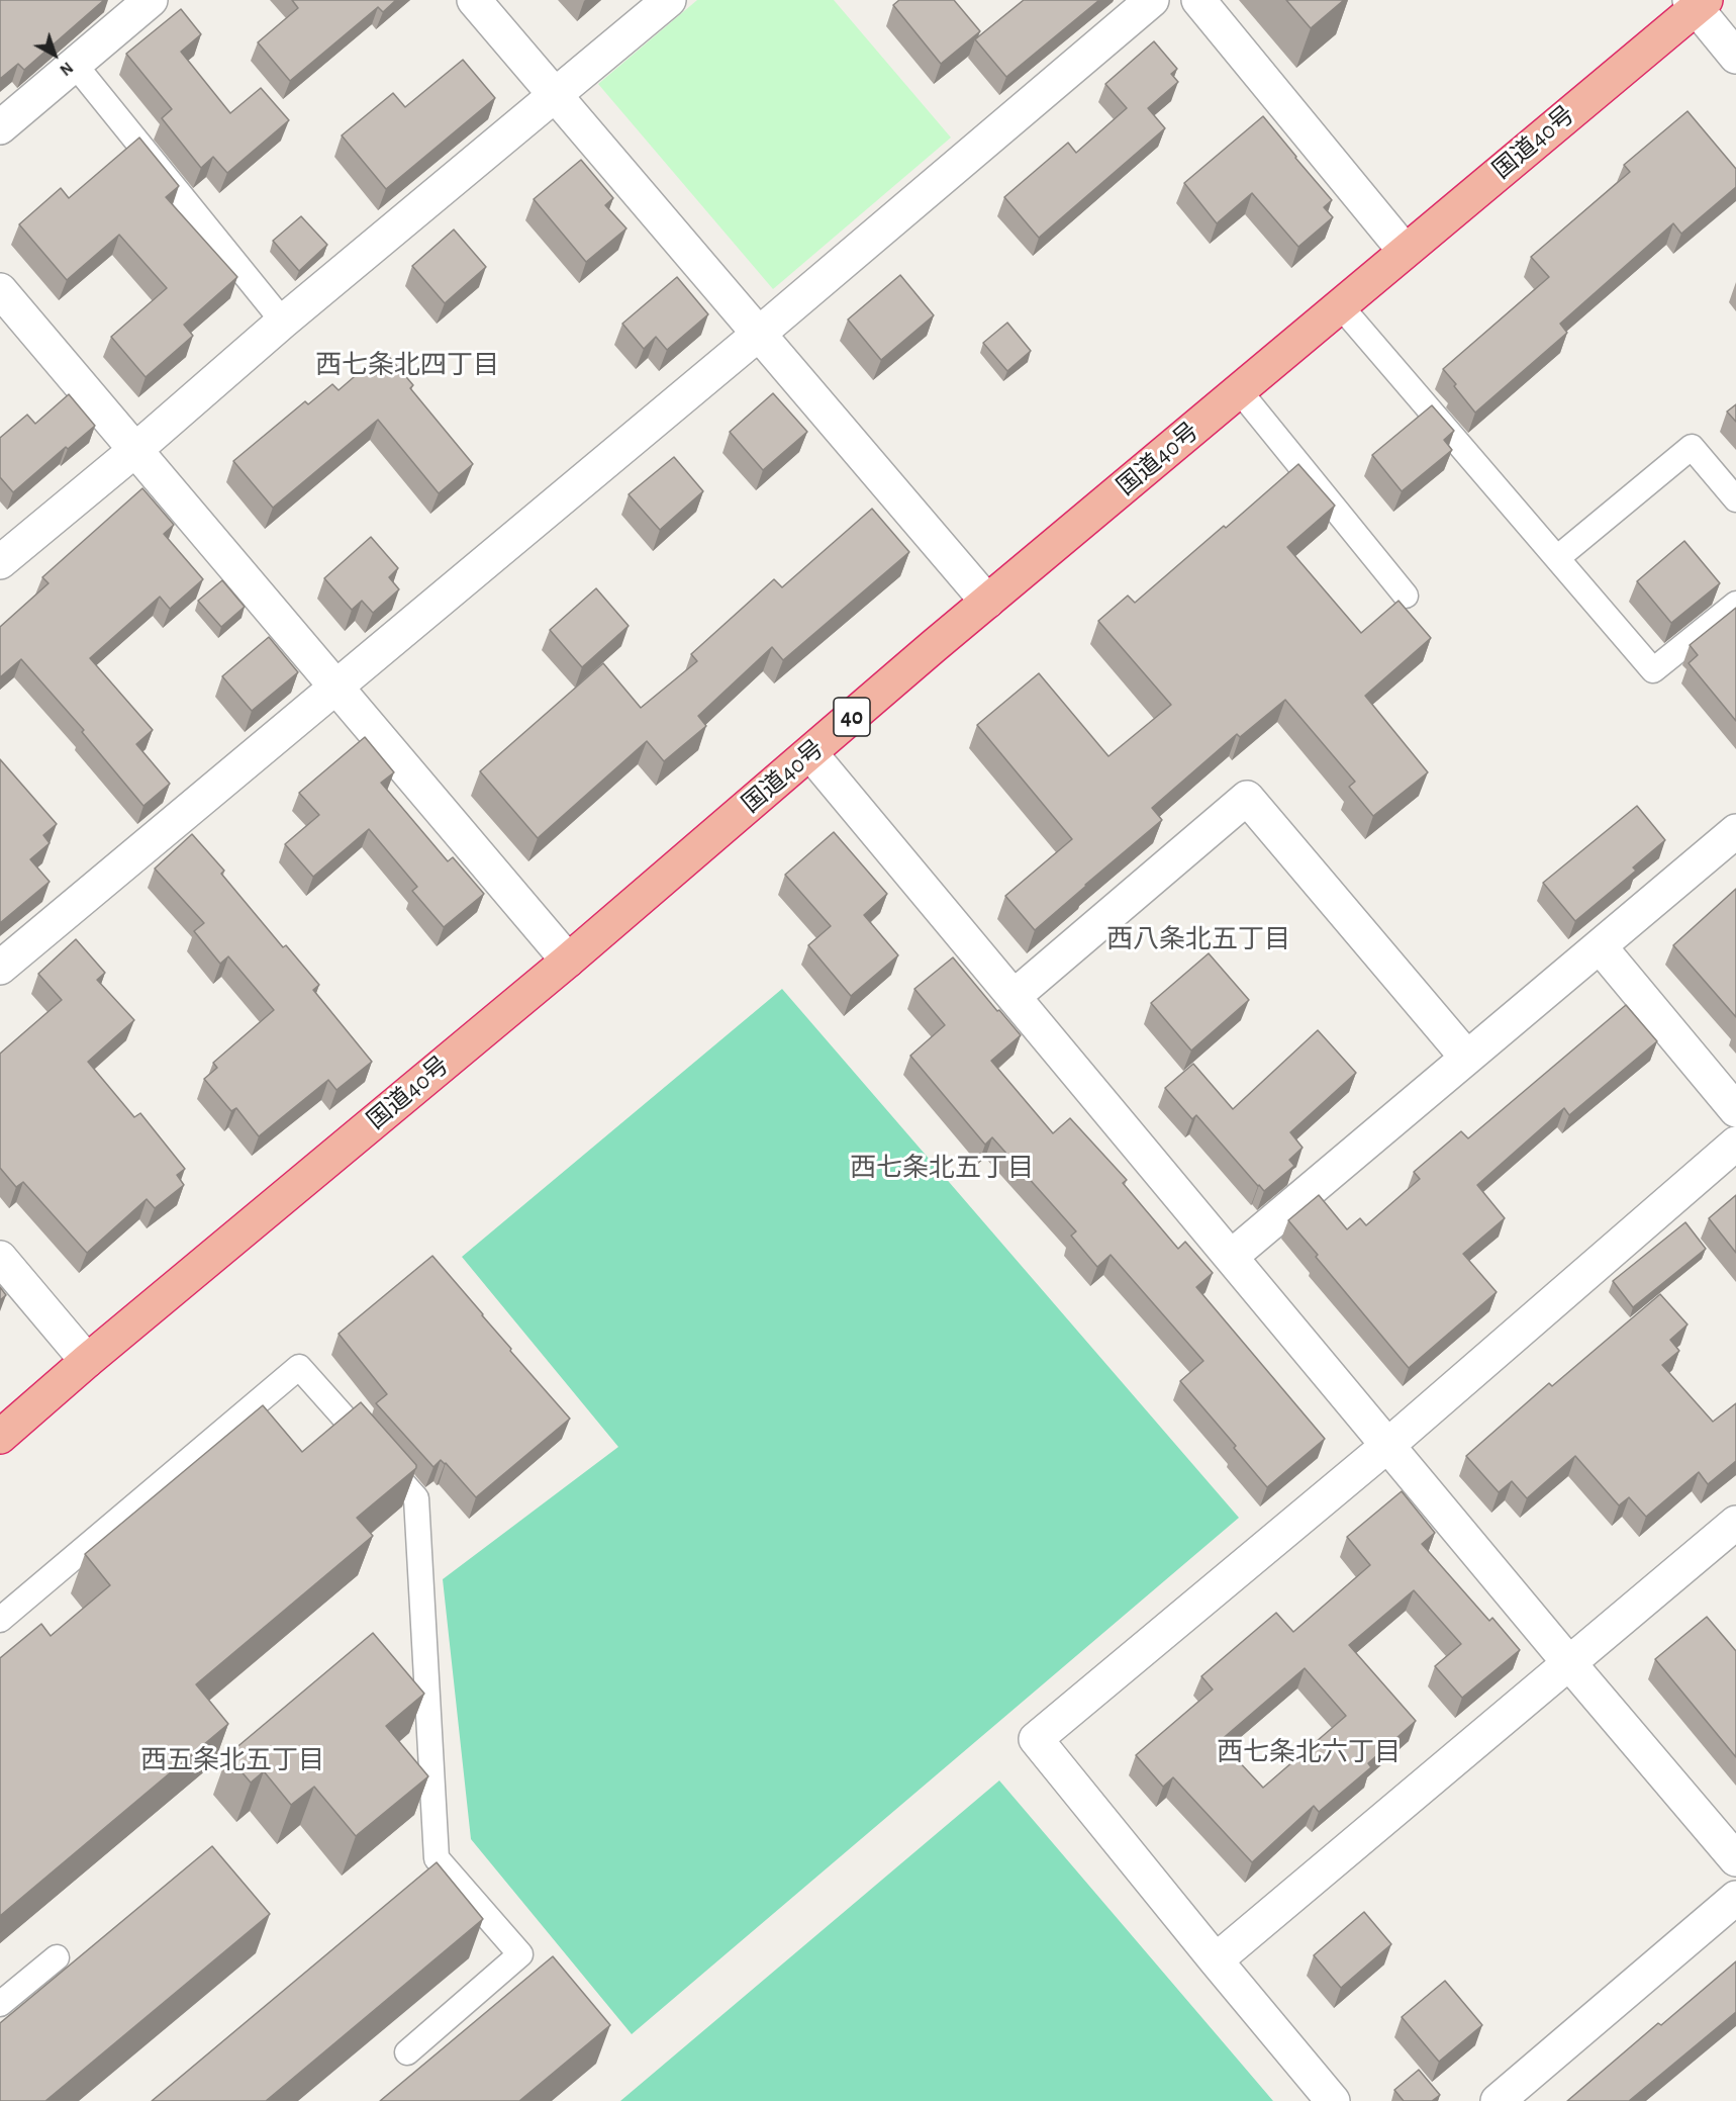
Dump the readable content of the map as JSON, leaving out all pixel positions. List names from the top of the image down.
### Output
{
  "streets": {
    "highway": ["国道40号", "40"]
  },
  "districts": [
    "西七条北四丁目",
    "西八条北五丁目",
    "西七条北五丁目",
    "西七条北六丁目",
    "西五条北五丁目"
  ],
  "north": "bottom right"
}
